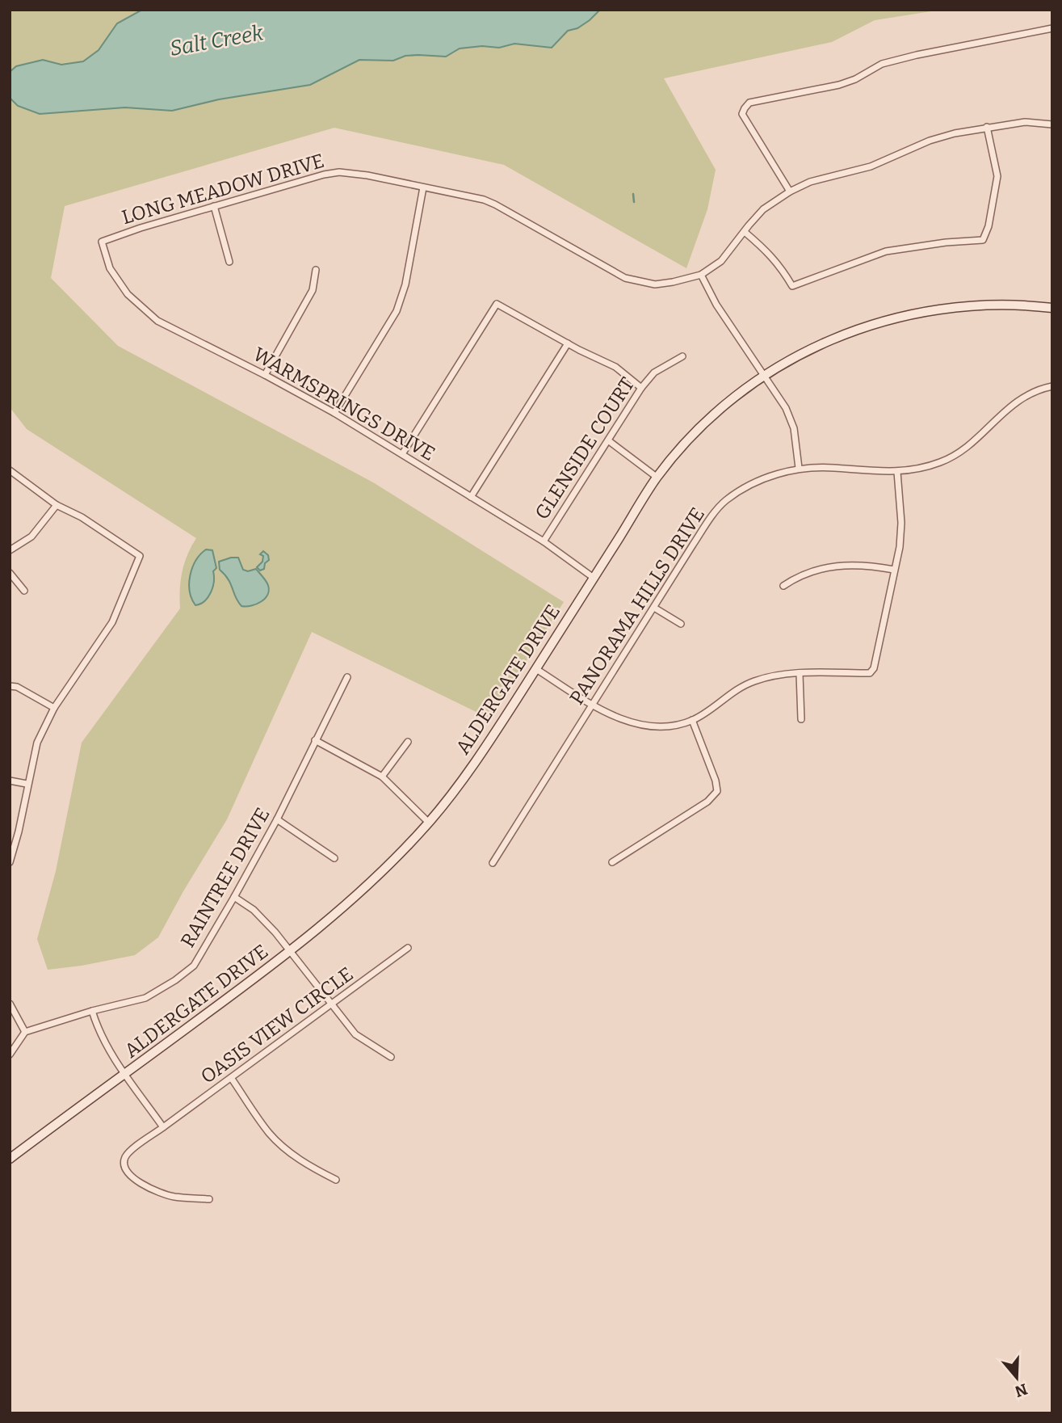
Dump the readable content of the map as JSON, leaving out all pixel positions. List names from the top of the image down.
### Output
{
  "streets": {
    "street": [
      "LONG MEADOW DRIVE",
      "WARMSPRINGS DRIVE",
      "GLENSIDE COURT",
      "PANORAMA HILLS DRIVE",
      "ALDERGATE DRIVE",
      "RAINTREE DRIVE",
      "OASIS VIEW CIRCLE"
    ]
  },
  "crossings": [
    ["LONG MEADOW DRIVE", "WARMSPRINGS DRIVE"],
    ["WARMSPRINGS DRIVE", "GLENSIDE COURT"],
    ["WARMSPRINGS DRIVE", "ALDERGATE DRIVE"]
  ],
  "water": ["Salt Creek"],
  "north": "bottom"
}
